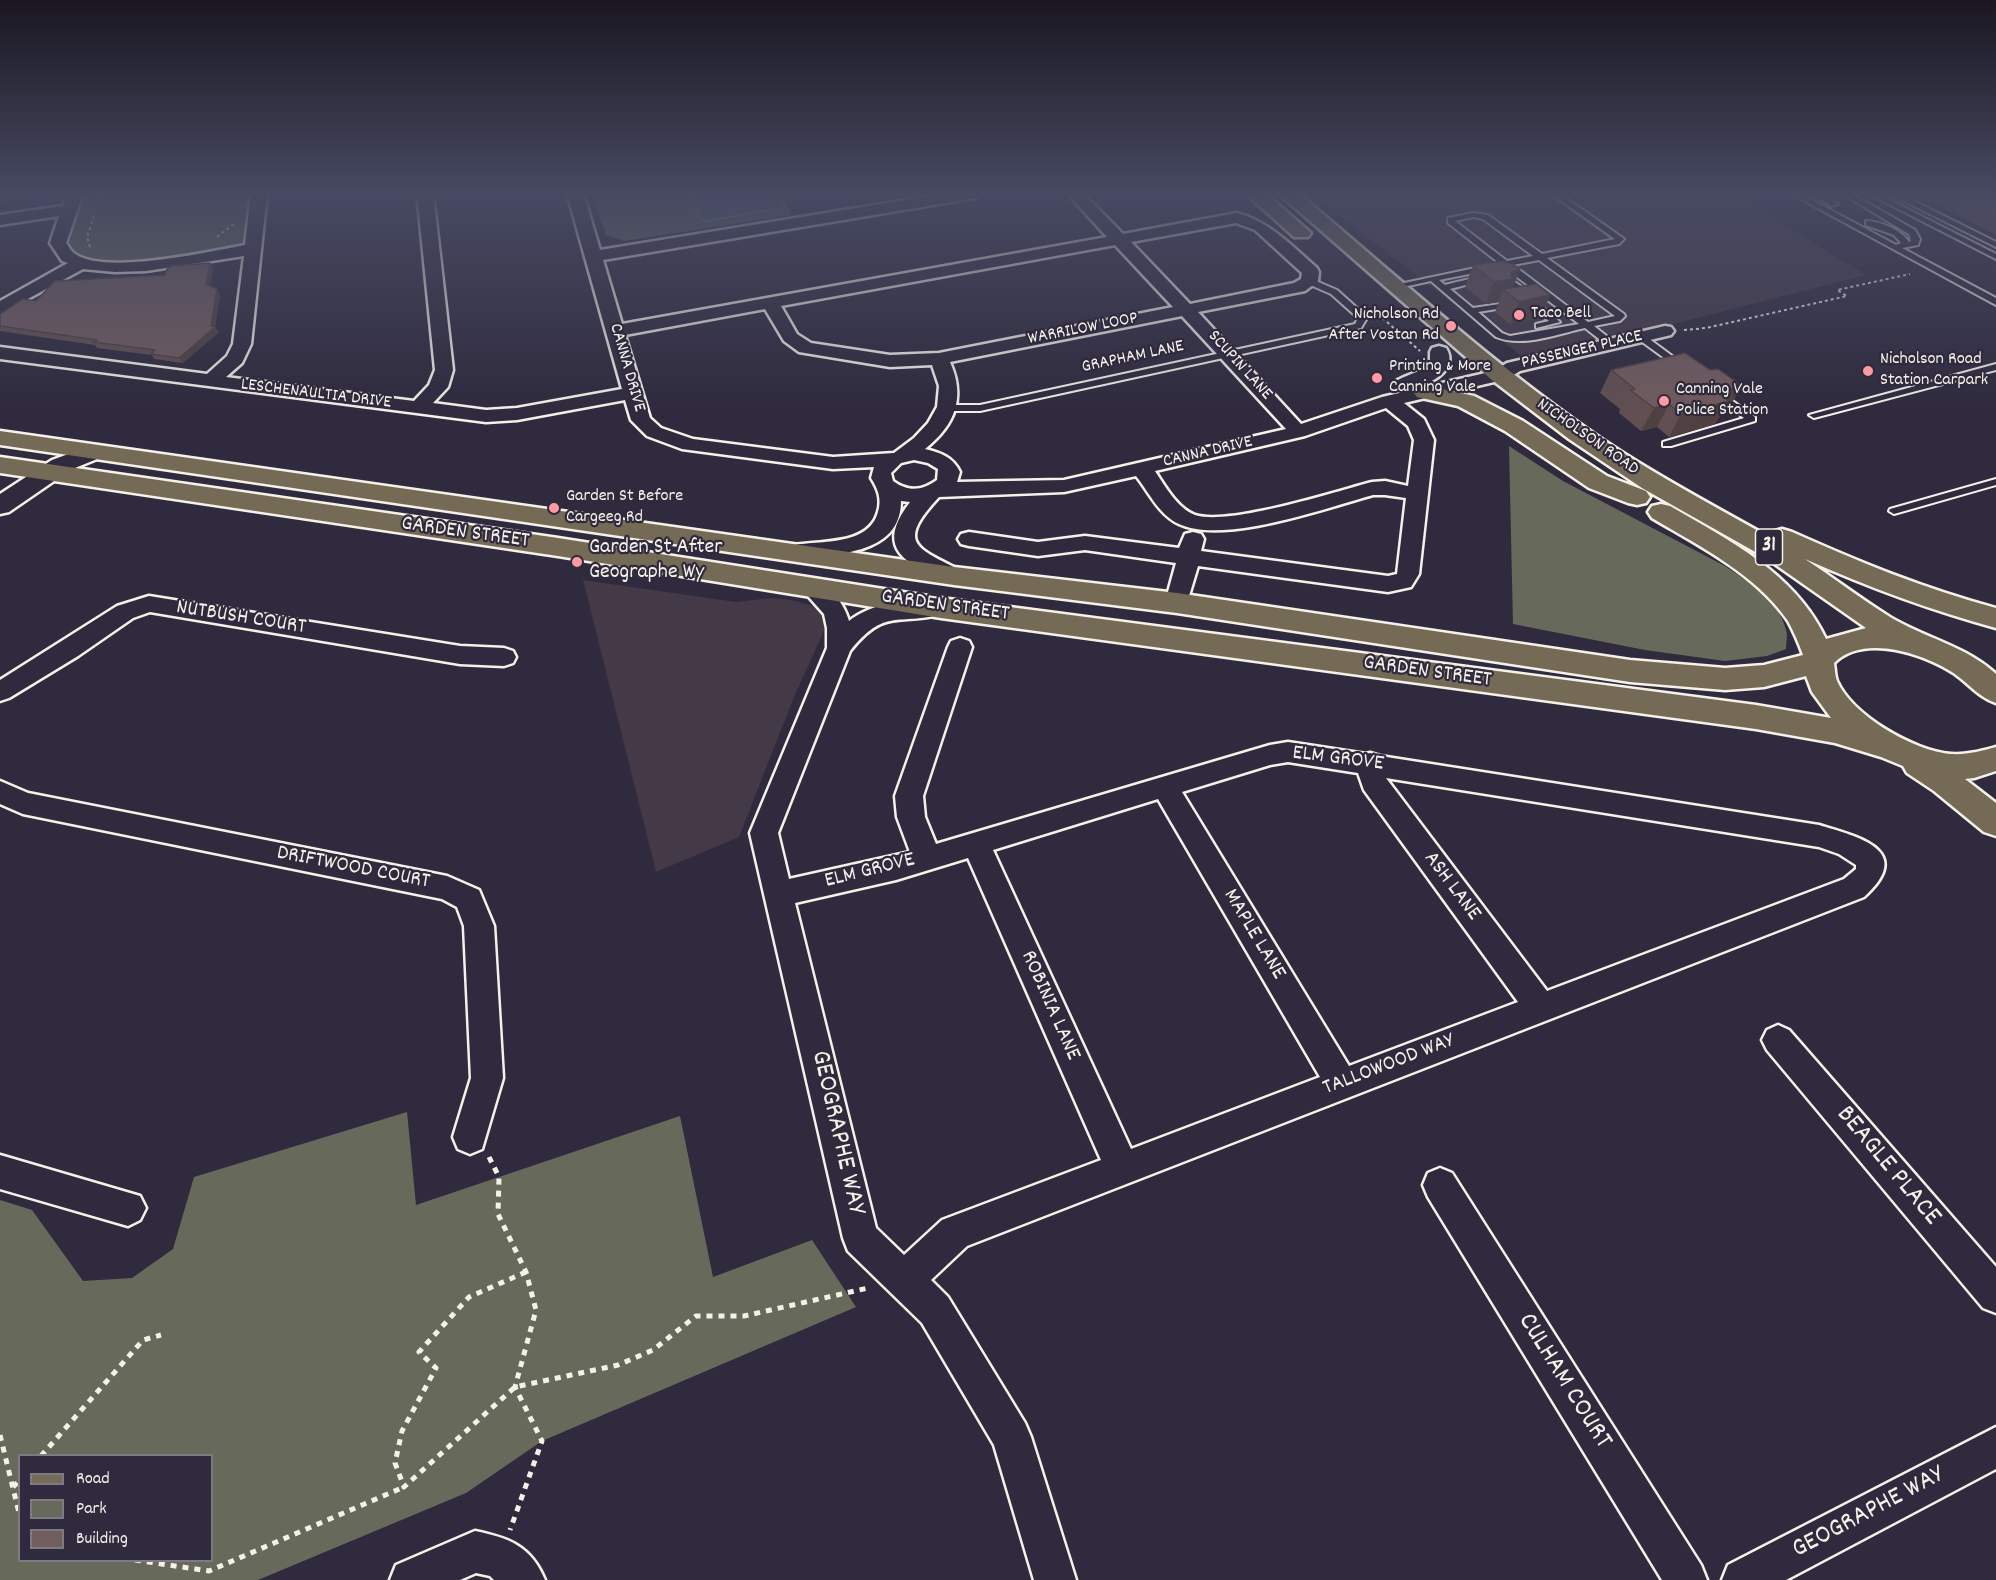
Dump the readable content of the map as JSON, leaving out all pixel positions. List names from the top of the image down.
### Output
{
  "streets": {
    "main road": ["NICHOLSON ROAD", "GARDEN STREET", "31"],
    "street": [
      "WARRILOW LOOP",
      "PASSENGER PLACE",
      "SCUPIN LANE",
      "CANNA DRIVE",
      "LESCHENAULTIA DRIVE",
      "NUTBUSH COURT",
      "ELM GROVE",
      "DRIFTWOOD COURT",
      "ASH LANE",
      "MAPLE LANE",
      "ROBINIA LANE",
      "TALLOWOOD WAY",
      "GEOGRAPHE WAY",
      "BEAGLE PLACE",
      "CULHAM COURT"
    ],
    "lane": ["GRAPHAM LANE"]
  },
  "crossings": [
    ["WARRILOW LOOP", "GRAPHAM LANE"],
    ["WARRILOW LOOP", "SCUPIN LANE"],
    ["PASSENGER PLACE", "CANNA DRIVE"],
    ["PASSENGER PLACE", "NICHOLSON ROAD"],
    ["GRAPHAM LANE", "SCUPIN LANE"],
    ["SCUPIN LANE", "CANNA DRIVE"],
    ["CANNA DRIVE", "LESCHENAULTIA DRIVE"],
    ["CANNA DRIVE", "NICHOLSON ROAD"],
    ["NICHOLSON ROAD", "GARDEN STREET"],
    ["NICHOLSON ROAD", "31"],
    ["GARDEN STREET", "31"],
    ["GARDEN STREET", "GEOGRAPHE WAY"],
    ["ELM GROVE", "ASH LANE"],
    ["ELM GROVE", "MAPLE LANE"],
    ["ELM GROVE", "ROBINIA LANE"],
    ["ELM GROVE", "TALLOWOOD WAY"],
    ["ELM GROVE", "GEOGRAPHE WAY"],
    ["ASH LANE", "TALLOWOOD WAY"],
    ["MAPLE LANE", "TALLOWOOD WAY"],
    ["ROBINIA LANE", "TALLOWOOD WAY"],
    ["TALLOWOOD WAY", "GEOGRAPHE WAY"]
  ],
  "places": [
    "Taco Bell",
    "Nicholson Rd After Vostan Rd",
    "Nicholson Road Station Carpark",
    "Printing & More Canning Vale",
    "Canning Vale Police Station",
    "Garden St Before Cargeeg Rd",
    "Garden St After Geographe Wy"
  ],
  "legend": ["Road", "Park", "Building"]
}
